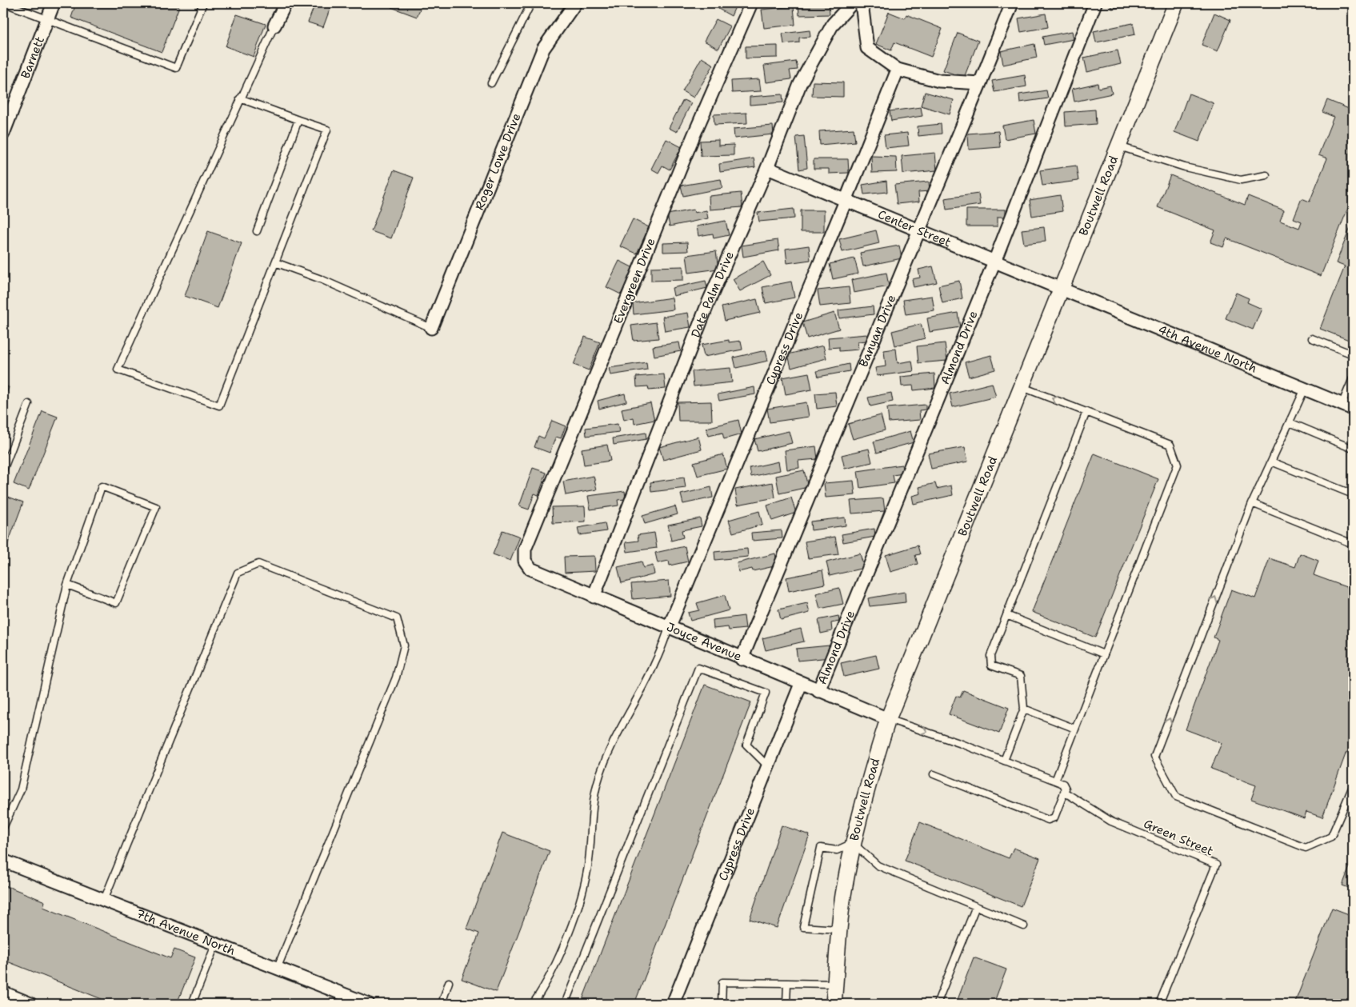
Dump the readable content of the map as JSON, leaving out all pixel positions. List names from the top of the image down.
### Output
{
  "streets": {
    "street": [
      "Barnett",
      "Roger Lowe Drive",
      "Boutwell Road",
      "Center Street",
      "Evergreen Drive",
      "Date Palm Drive",
      "Banyan Drive",
      "Almond Drive",
      "4th Avenue North",
      "Cypress Drive",
      "Joyce Avenue",
      "7th Avenue North"
    ],
    "lane": ["Green Street"]
  },
  "crossings": [
    ["Boutwell Road", "Center Street"],
    ["Boutwell Road", "4th Avenue North"],
    ["Boutwell Road", "Joyce Avenue"],
    ["Center Street", "Date Palm Drive"],
    ["Center Street", "Banyan Drive"],
    ["Center Street", "Almond Drive"],
    ["Center Street", "4th Avenue North"],
    ["Center Street", "Cypress Drive"],
    ["Evergreen Drive", "Joyce Avenue"],
    ["Date Palm Drive", "Joyce Avenue"],
    ["Banyan Drive", "Joyce Avenue"],
    ["Almond Drive", "Joyce Avenue"],
    ["Cypress Drive", "Joyce Avenue"]
  ]
}
